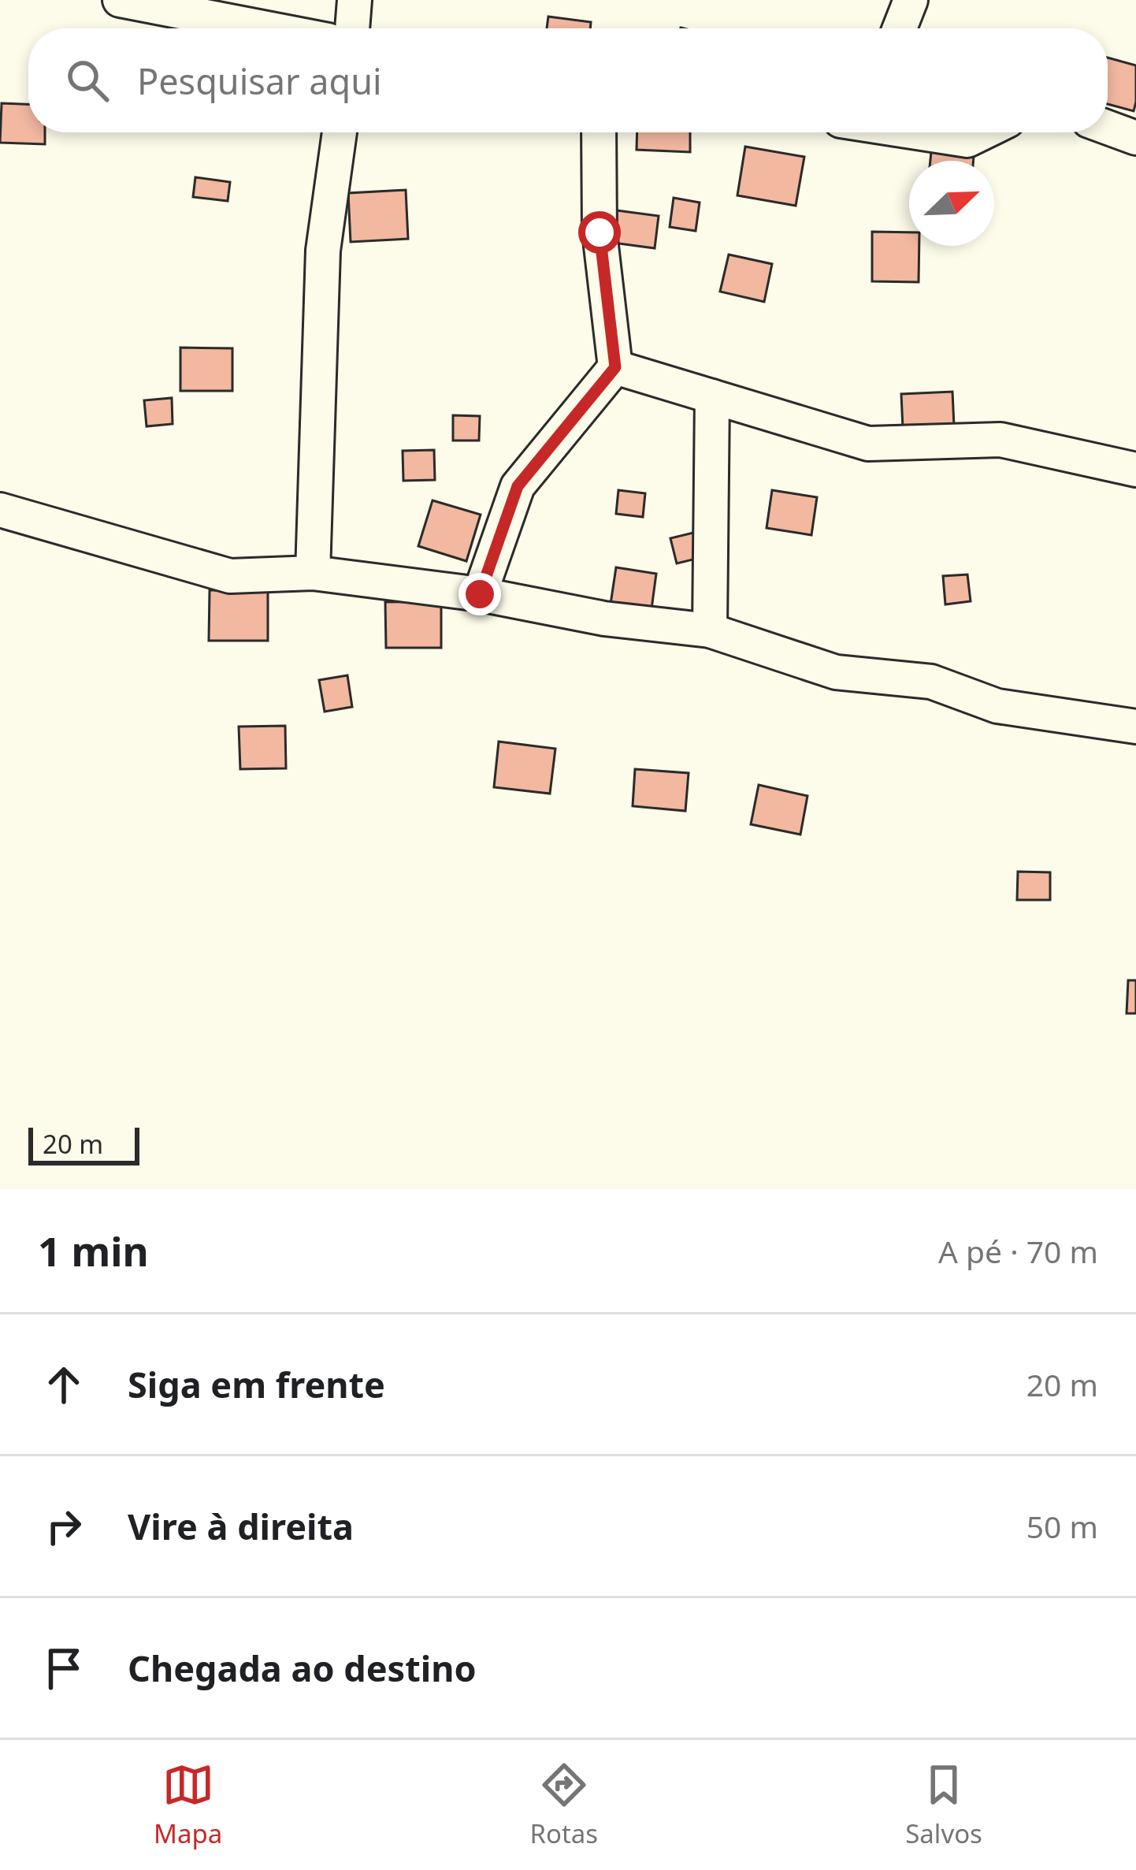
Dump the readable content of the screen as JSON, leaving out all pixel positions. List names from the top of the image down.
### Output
{
  "scale_bar": "20 m",
  "north": "top right",
  "page": {
    "search": "Pesquisar aqui",
    "scale": "20 m",
    "heading": ["1 min", "A pé · 70 m"],
    "list": [
      ["Siga em frente", "20 m"],
      ["Vire à direita", "50 m"],
      "Chegada ao destino"
    ],
    "nav": ["Mapa", "Rotas", "Salvos"]
  }
}
